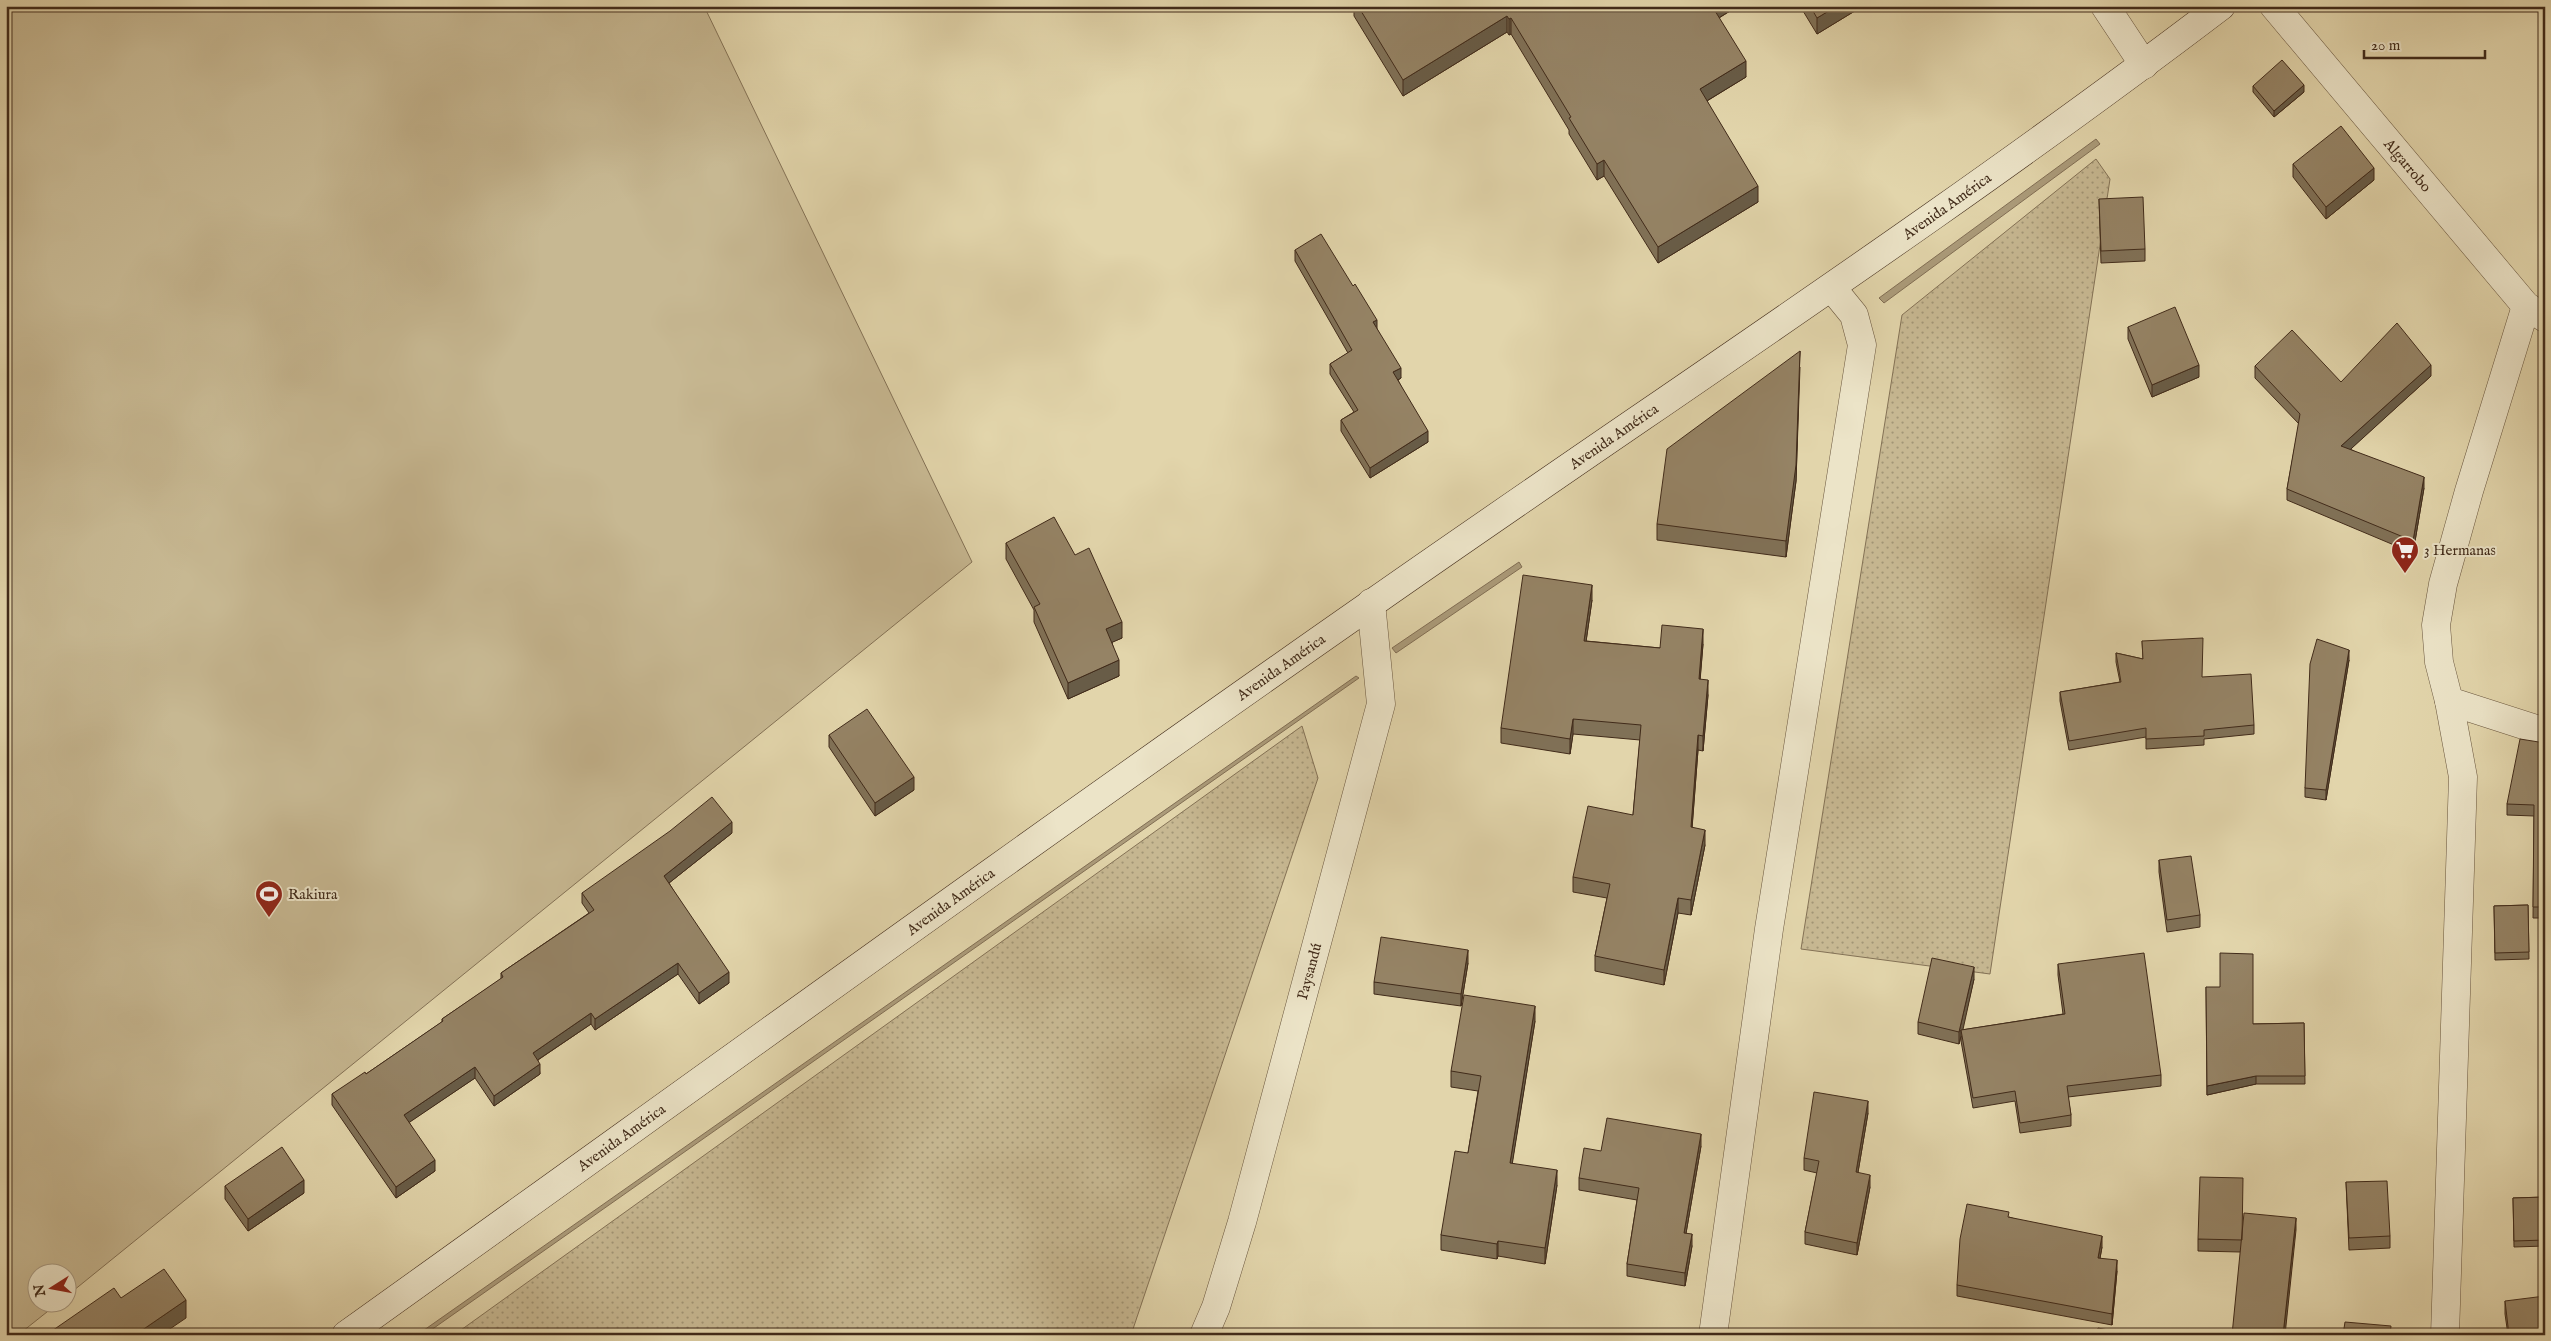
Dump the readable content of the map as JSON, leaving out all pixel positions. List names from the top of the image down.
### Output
{
  "streets": {
    "street": ["Algarrobo", "Avenida América", "Paysandú"]
  },
  "crossings": [
    ["Avenida América", "Paysandú"]
  ],
  "places": {
    "supermarket": ["3 Hermanas"],
    "sports": ["Rakiura"]
  },
  "scale_bar": "20 m",
  "north": "left"
}
